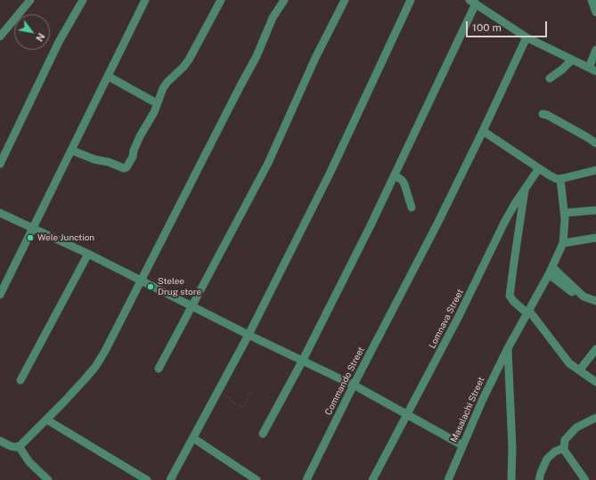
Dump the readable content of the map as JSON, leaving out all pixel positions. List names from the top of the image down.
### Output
{
  "streets": {
    "street": ["Lomnava Street", "Commando Street", "Masalachi Street"]
  },
  "places": ["Wele Junction", "Stelee Drug store"],
  "scale_bar": "100 m",
  "north": "bottom right"
}
